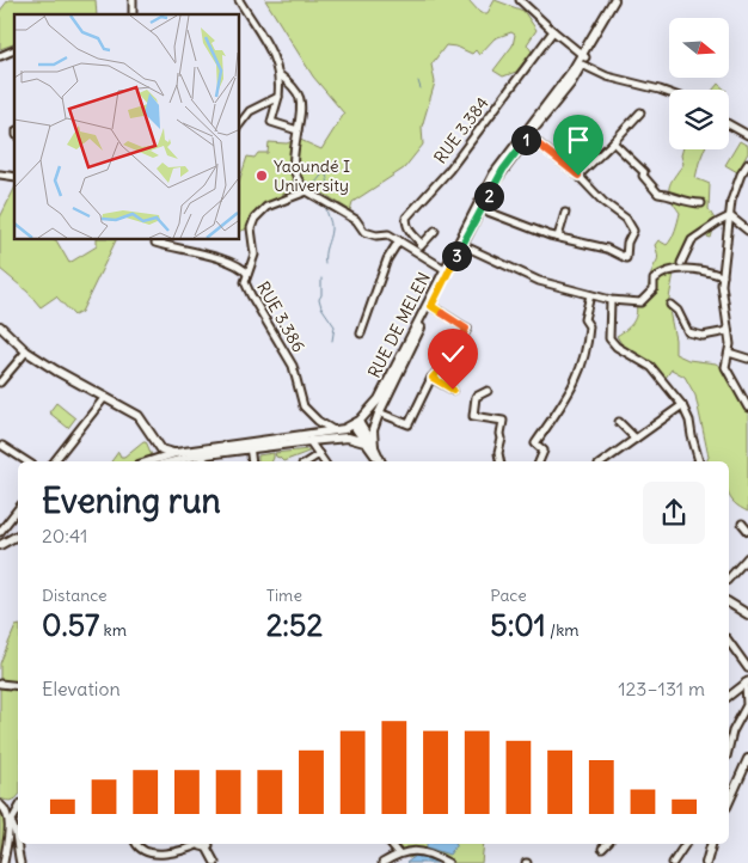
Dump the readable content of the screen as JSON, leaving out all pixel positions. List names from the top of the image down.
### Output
{
  "streets": {
    "main road": ["RUE DE MELEN"],
    "street": ["RUE 3.384", "RUE 3.386"]
  },
  "places": ["Yaoundé I University"],
  "north": "right",
  "page": {
    "pins": ["1", "2", "3"],
    "heading": ["Evening run", "20:41"],
    "stats": [
      ["Distance", "0.57 km"],
      ["Time", "2:52"],
      ["Pace", "5:01 /km"]
    ],
    "chart": ["Elevation", "123–131 m"]
  }
}
